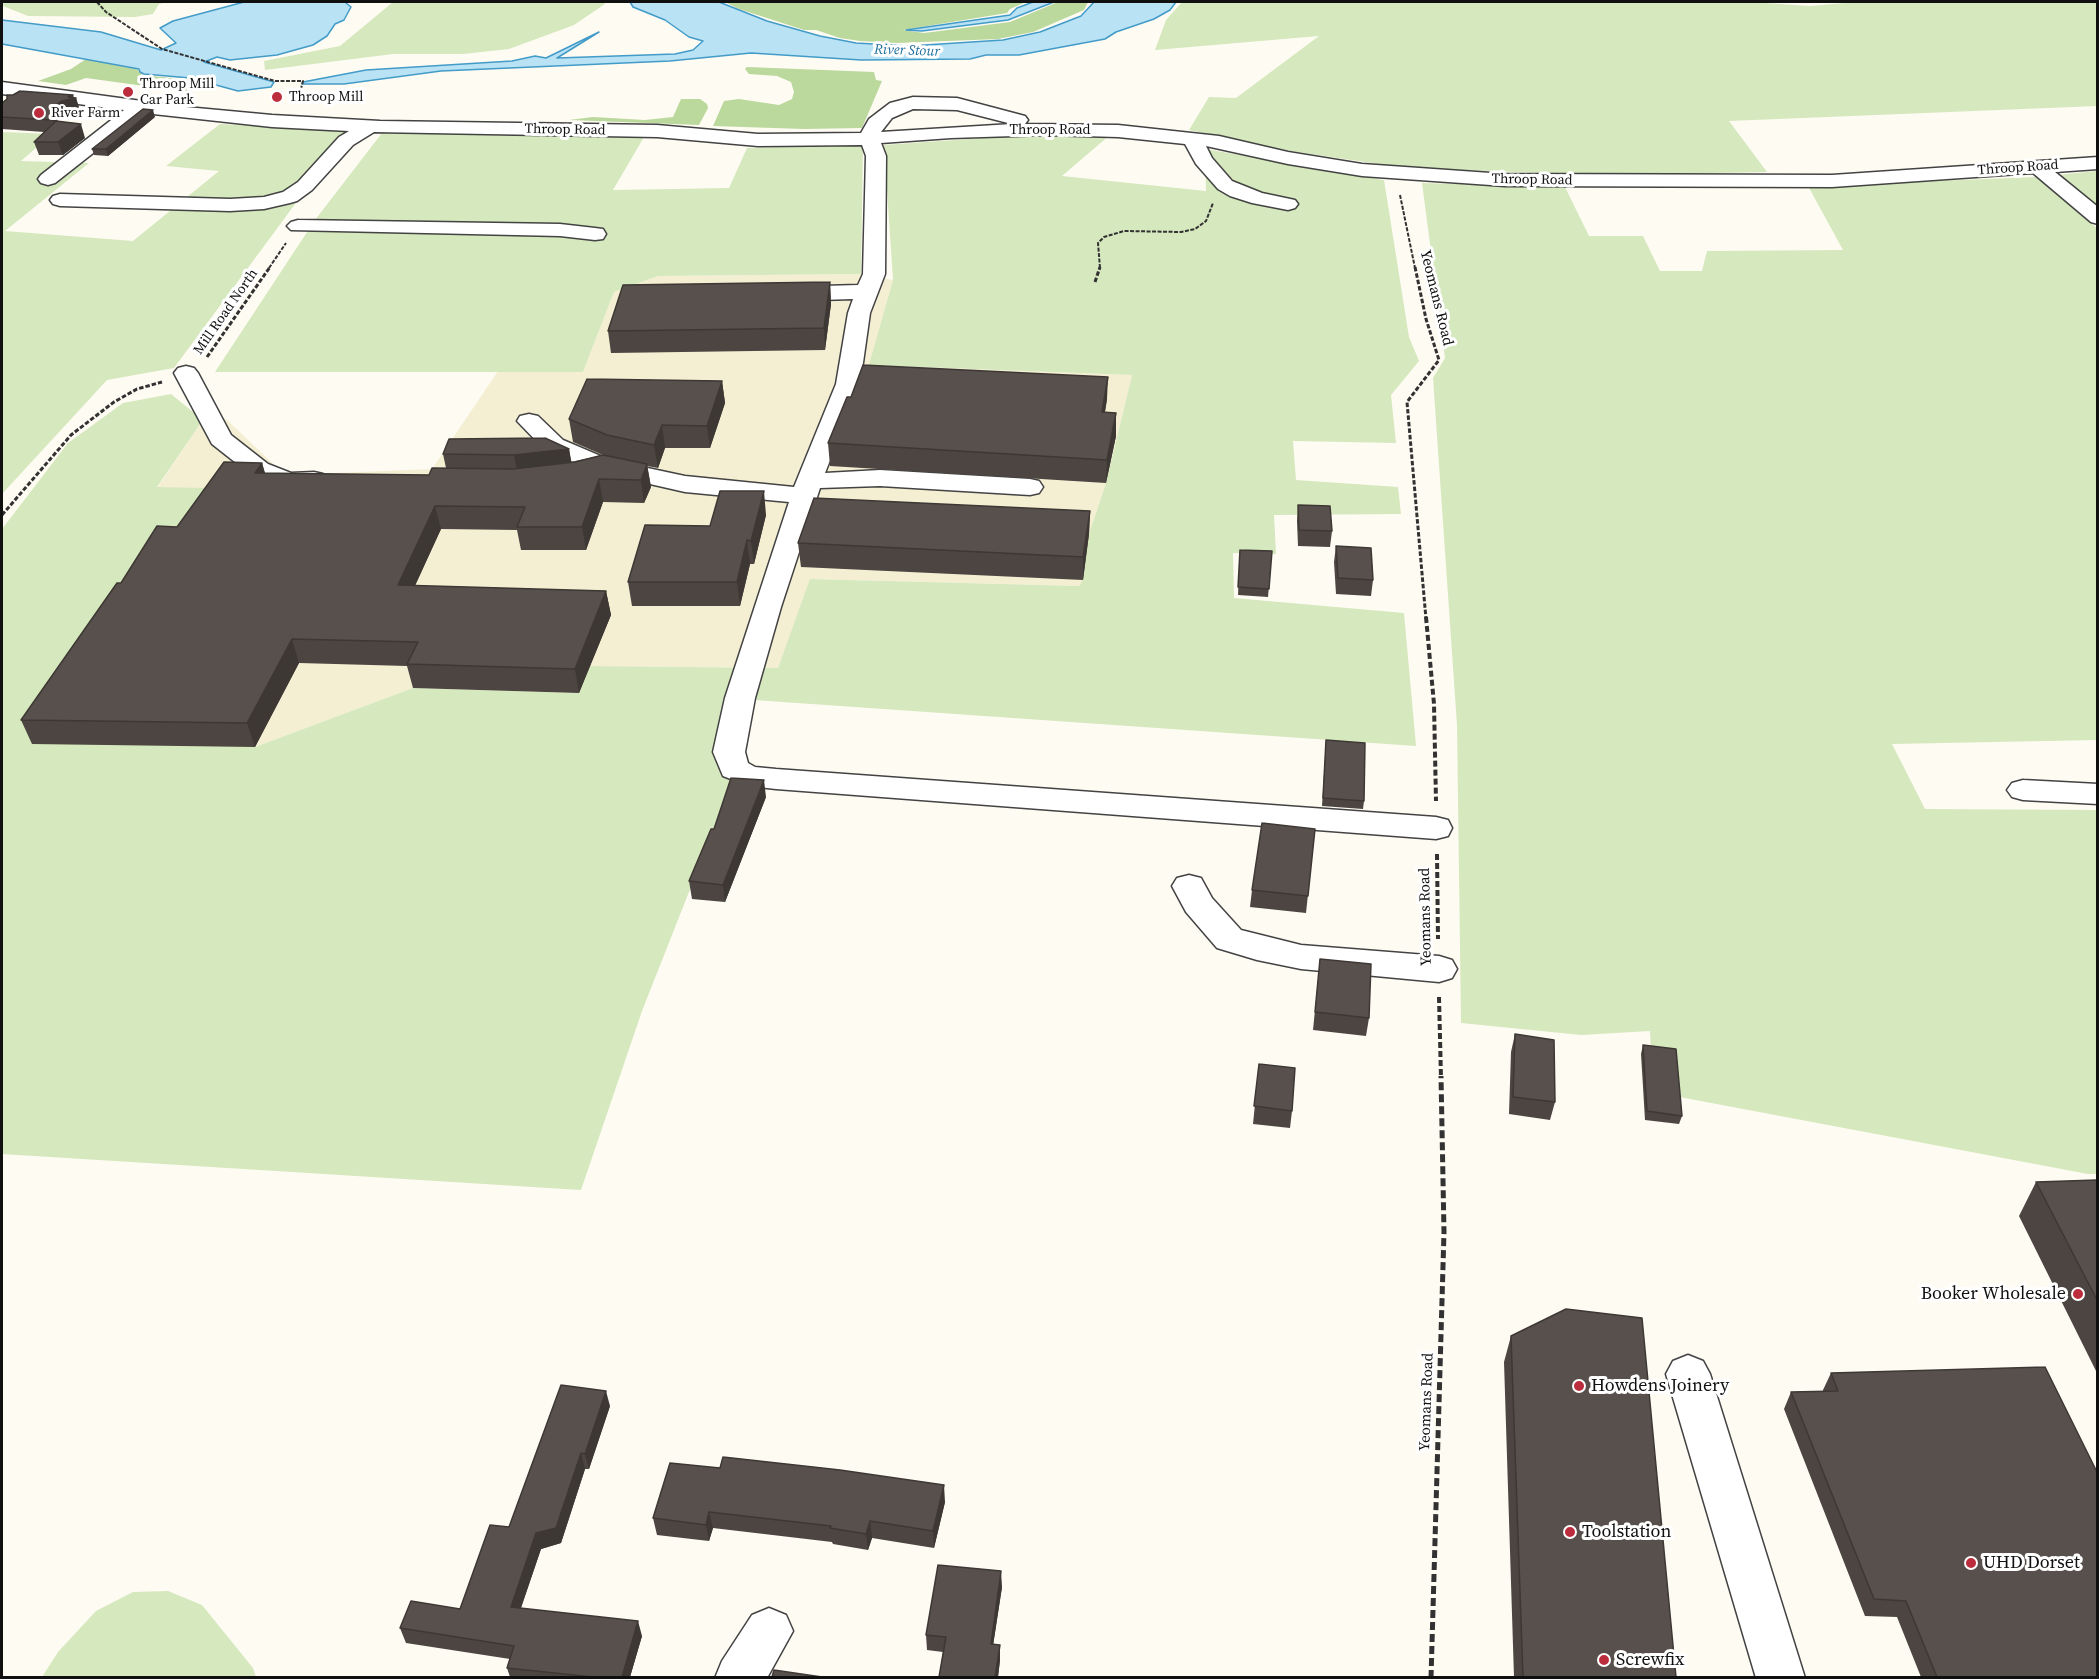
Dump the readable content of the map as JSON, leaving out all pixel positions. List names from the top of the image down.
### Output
{
  "streets": {
    "street": ["Throop Road"],
    "path": ["Yeomans Road", "Mill Road North"]
  },
  "crossings": [
    ["Throop Road", "Yeomans Road"]
  ],
  "water": ["River Stour"],
  "places": [
    "Throop Mill Car Park",
    "Throop Mill",
    "River Farm",
    "Booker Wholesale",
    "Howdens Joinery",
    "Toolstation",
    "UHD Dorset",
    "Screwfix"
  ]
}
